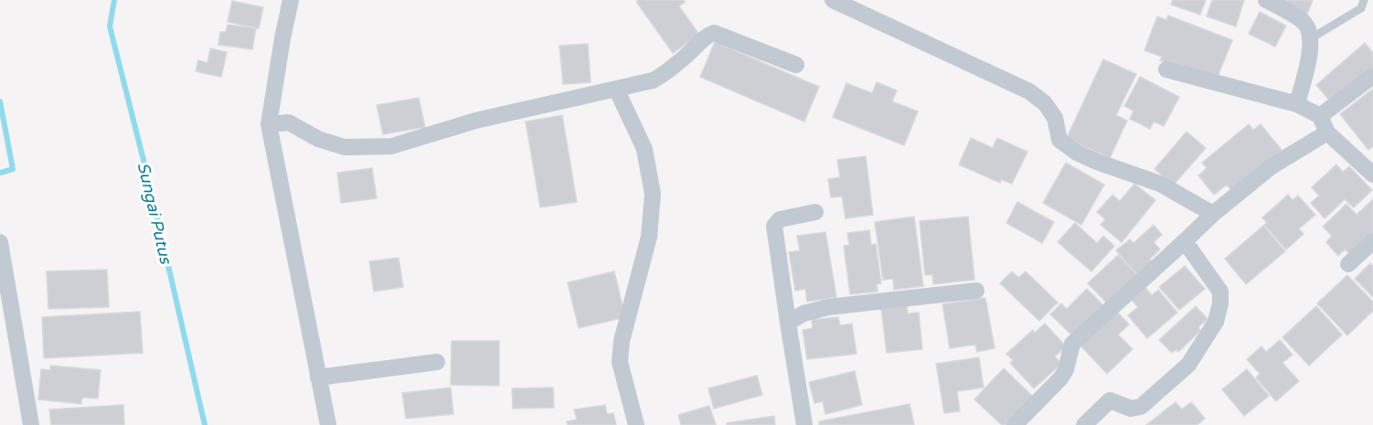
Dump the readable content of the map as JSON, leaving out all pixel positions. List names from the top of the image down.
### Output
{
  "water": ["Sungai Putus"]
}
